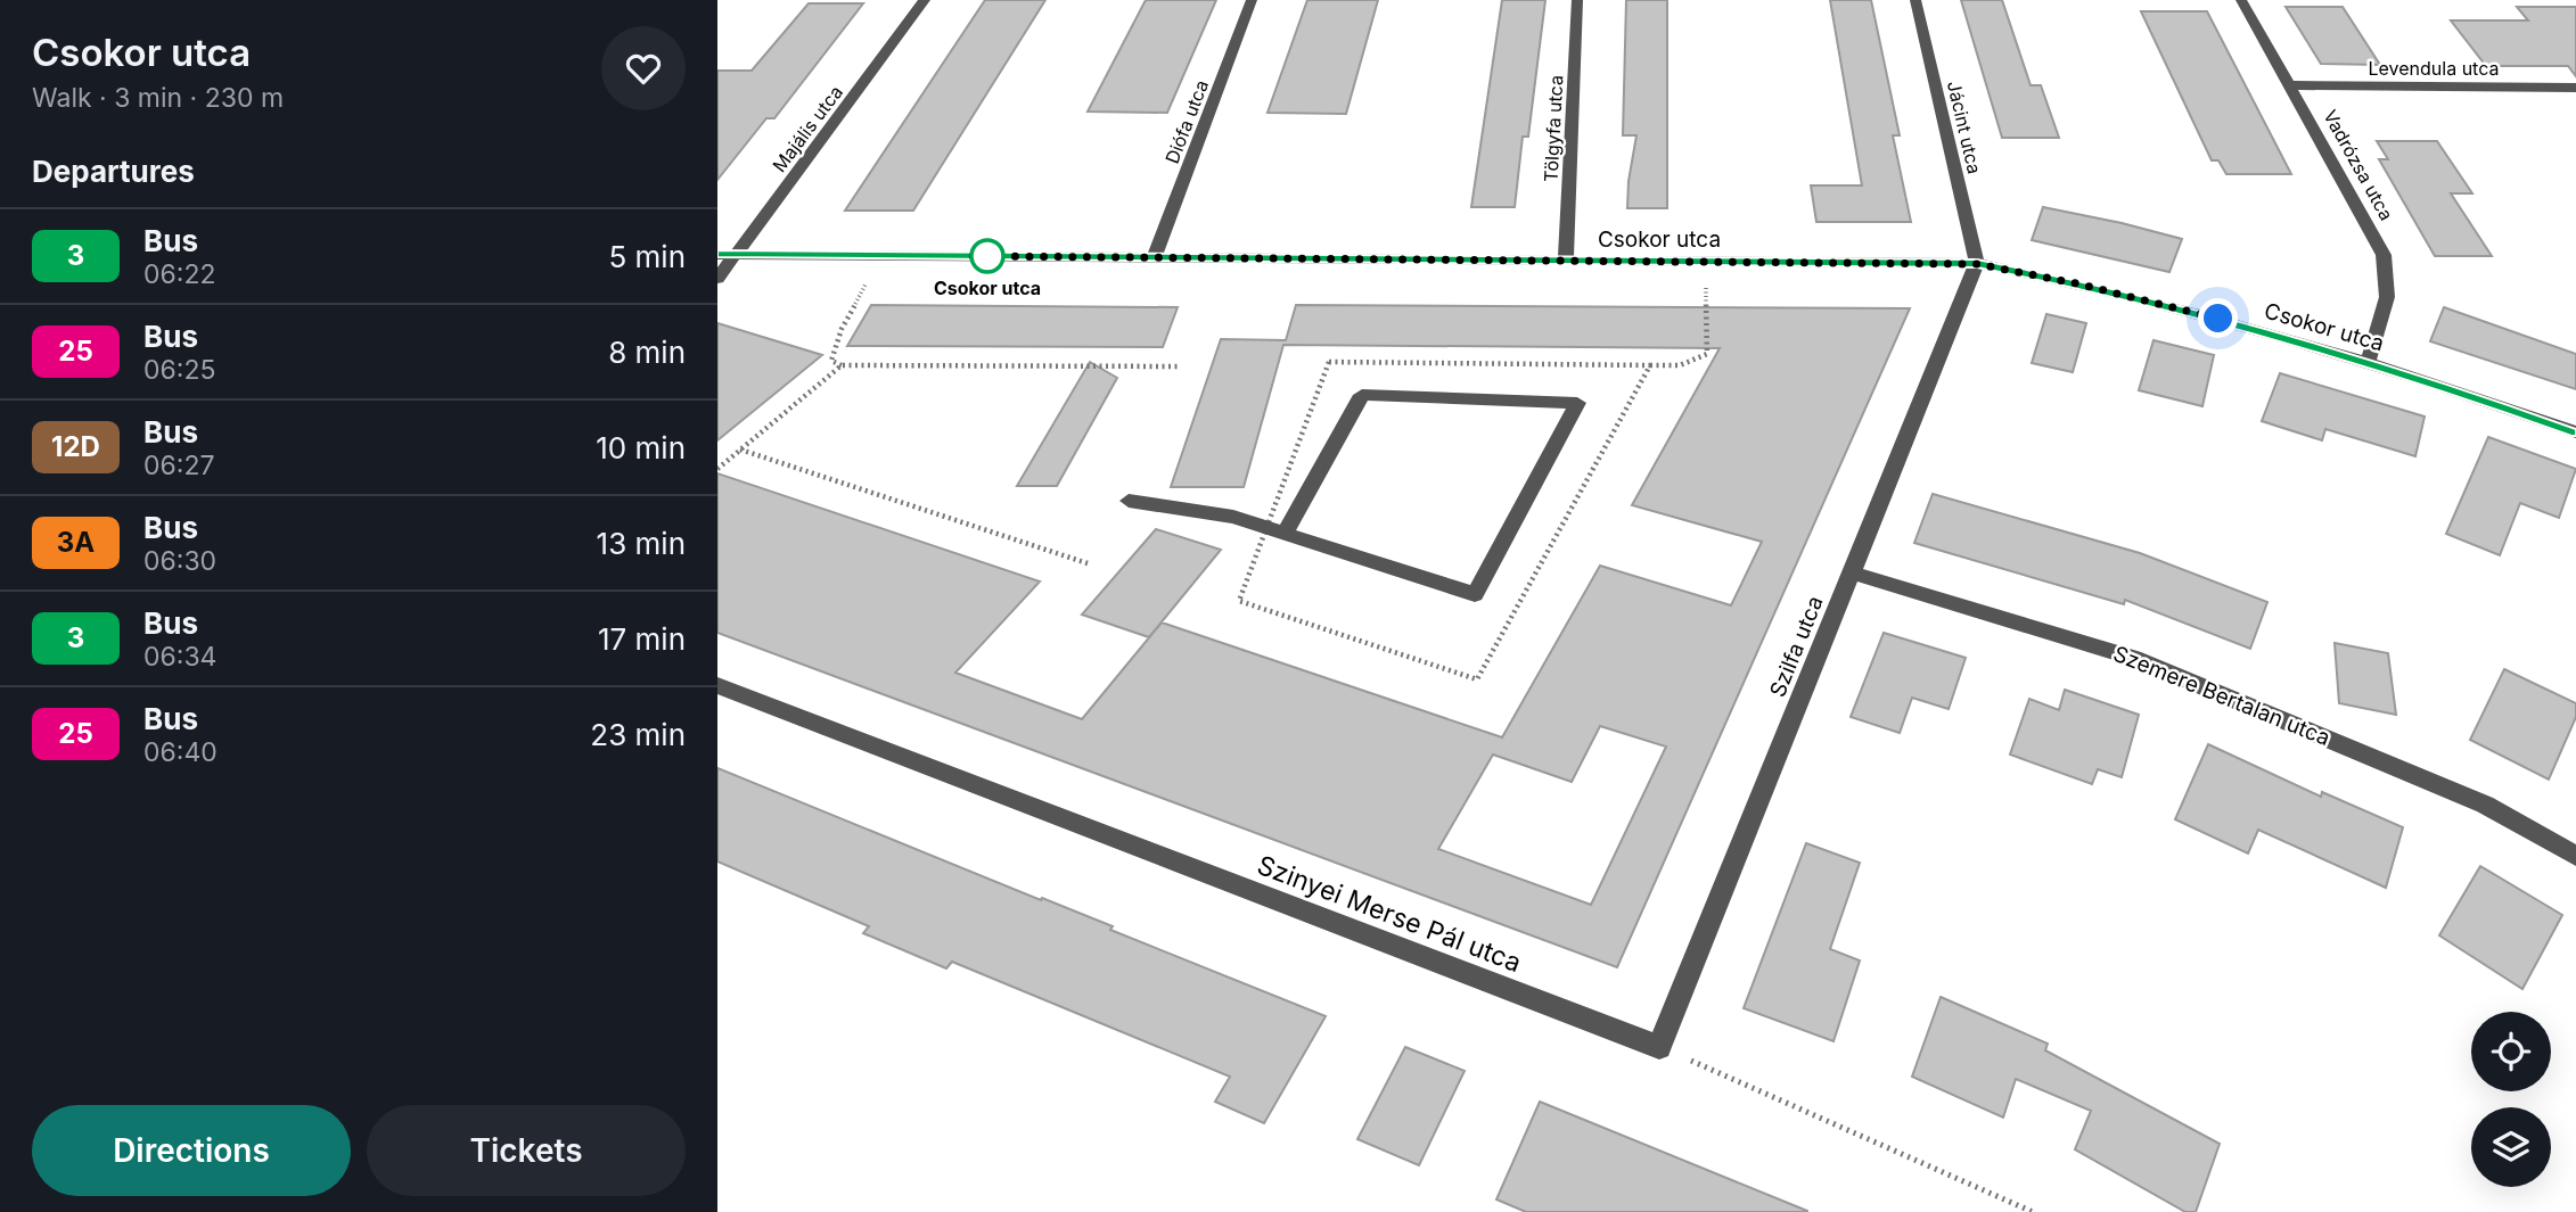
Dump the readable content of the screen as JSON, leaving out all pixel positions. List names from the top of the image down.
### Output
{
  "streets": {
    "street": [
      "Levendula utca",
      "Diófa utca",
      "Jácint utca",
      "Majális utca",
      "Tölgyfa utca",
      "Vadrózsa utca",
      "Csokor utca",
      "Szilfa utca",
      "Szemere Bertalan utca",
      "Szinyei Merse Pál utca"
    ]
  },
  "crossings": [
    ["Levendula utca", "Vadrózsa utca"],
    ["Diófa utca", "Csokor utca"],
    ["Jácint utca", "Csokor utca"],
    ["Jácint utca", "Szilfa utca"],
    ["Majális utca", "Csokor utca"],
    ["Tölgyfa utca", "Csokor utca"],
    ["Vadrózsa utca", "Csokor utca"],
    ["Csokor utca", "Szilfa utca"],
    ["Szilfa utca", "Szemere Bertalan utca"],
    ["Szilfa utca", "Szinyei Merse Pál utca"]
  ],
  "places": ["Csokor utca"],
  "lines": ["bus line 3"],
  "page": {
    "heading": [
      ["Csokor utca", "Walk · 3 min · 230 m"],
      "Departures"
    ],
    "list": [
      {
        "mark": "3",
        "name": "Bus",
        "note": "06:22",
        "value": "5 min"
      },
      {
        "mark": "25",
        "name": "Bus",
        "note": "06:25",
        "value": "8 min"
      },
      {
        "mark": "12D",
        "name": "Bus",
        "note": "06:27",
        "value": "10 min"
      },
      {
        "mark": "3A",
        "name": "Bus",
        "note": "06:30",
        "value": "13 min"
      },
      {
        "mark": "3",
        "name": "Bus",
        "note": "06:34",
        "value": "17 min"
      },
      {
        "mark": "25",
        "name": "Bus",
        "note": "06:40",
        "value": "23 min"
      }
    ],
    "buttons": ["Directions", "Tickets"]
  }
}
